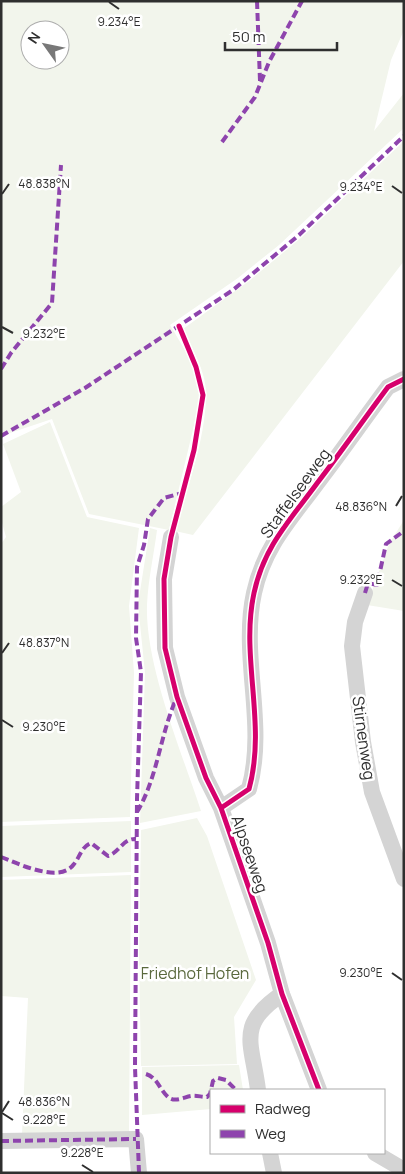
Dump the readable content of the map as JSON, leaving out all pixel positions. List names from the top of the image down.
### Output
{
  "streets": {
    "street": ["Staffelseeweg", "Stirnenweg", "Alpseeweg"]
  },
  "crossings": [
    ["Staffelseeweg", "Alpseeweg"]
  ],
  "parks": ["Friedhof Hofen"],
  "legend": ["Radweg", "Weg"],
  "scale_bar": "50 m",
  "north": "top left",
  "coordinates": [
    "9.234°E",
    "48.838°N",
    "9.232°E",
    "48.836°N",
    "48.837°N",
    "9.230°E",
    "9.228°E"
  ]
}
